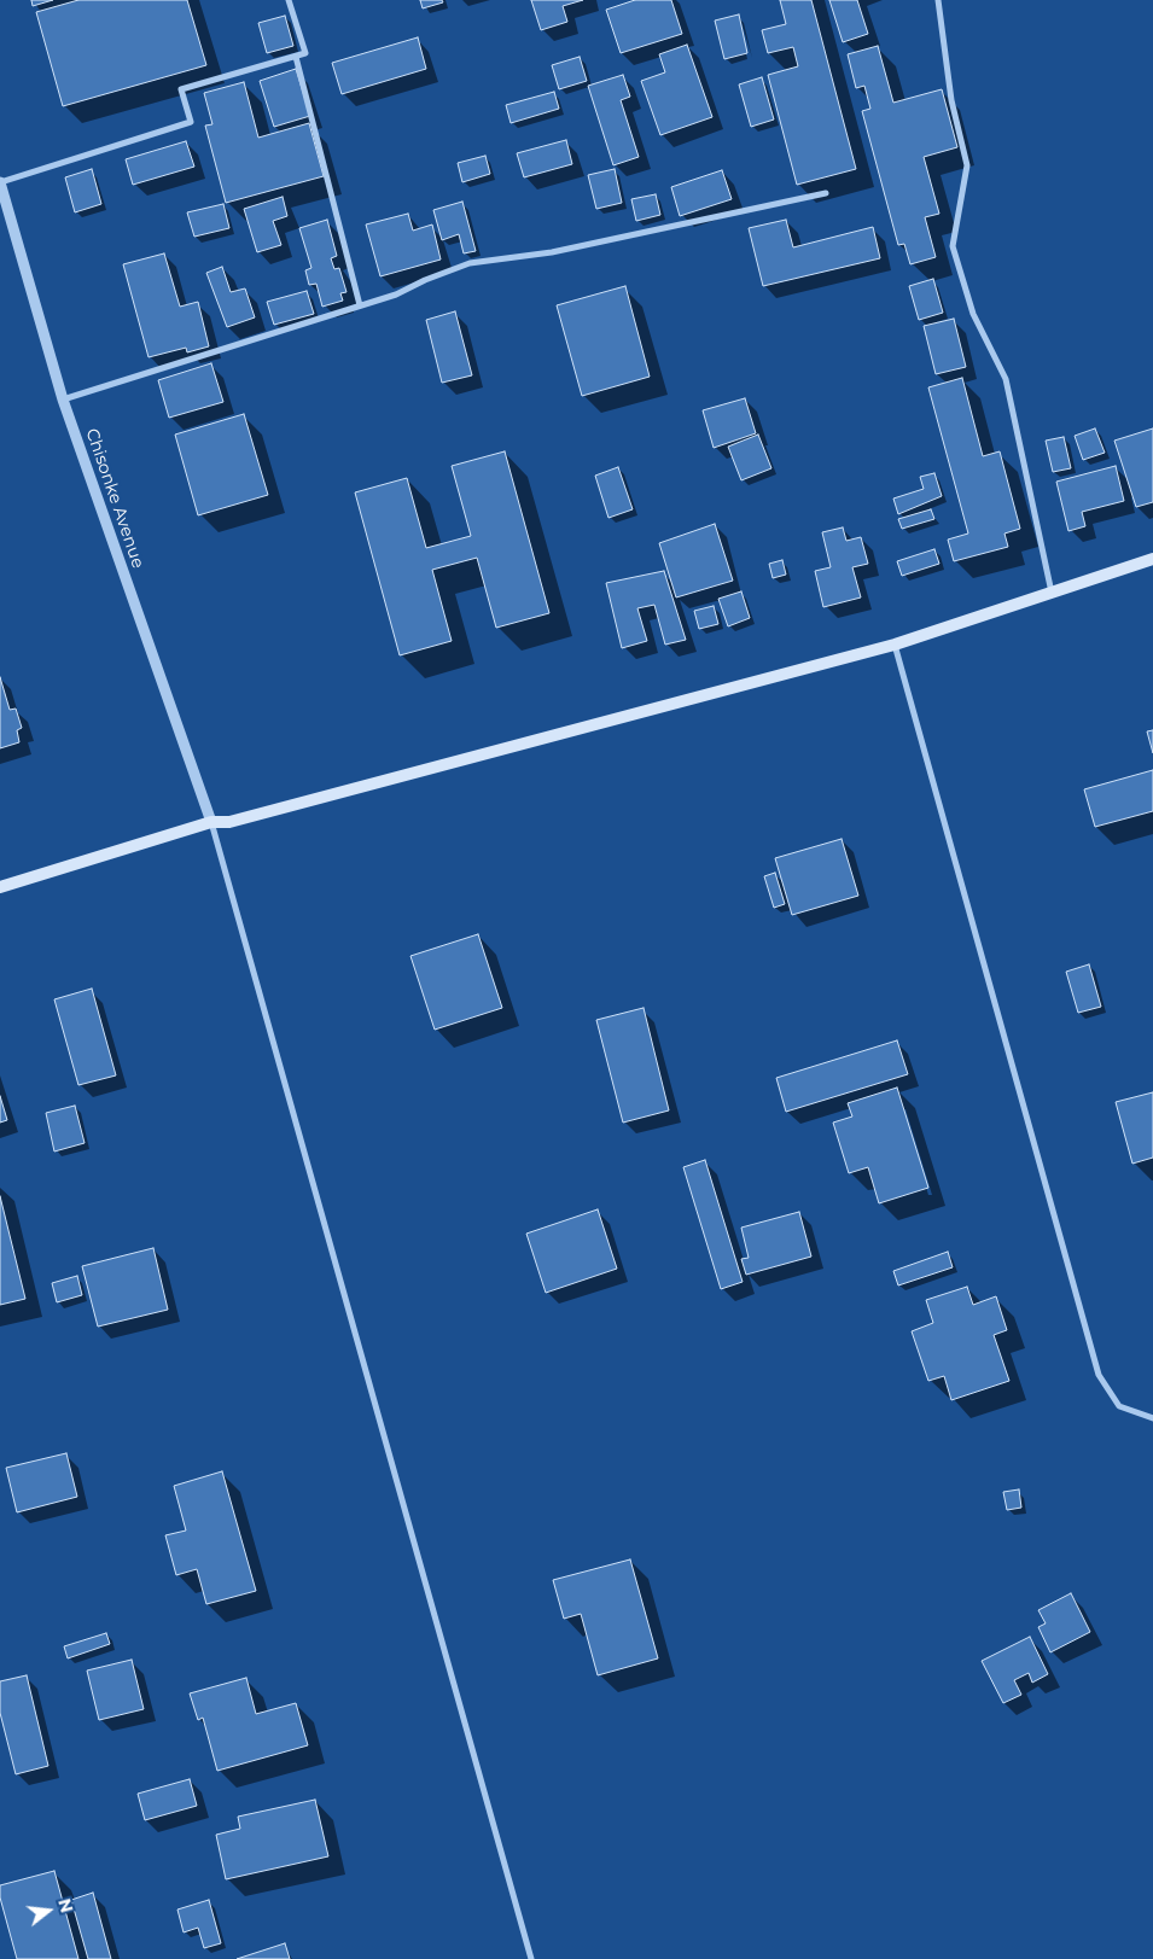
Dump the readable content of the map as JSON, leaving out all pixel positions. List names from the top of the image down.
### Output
{
  "streets": {
    "street": ["Chisonke Avenue"]
  },
  "north": "right"
}
